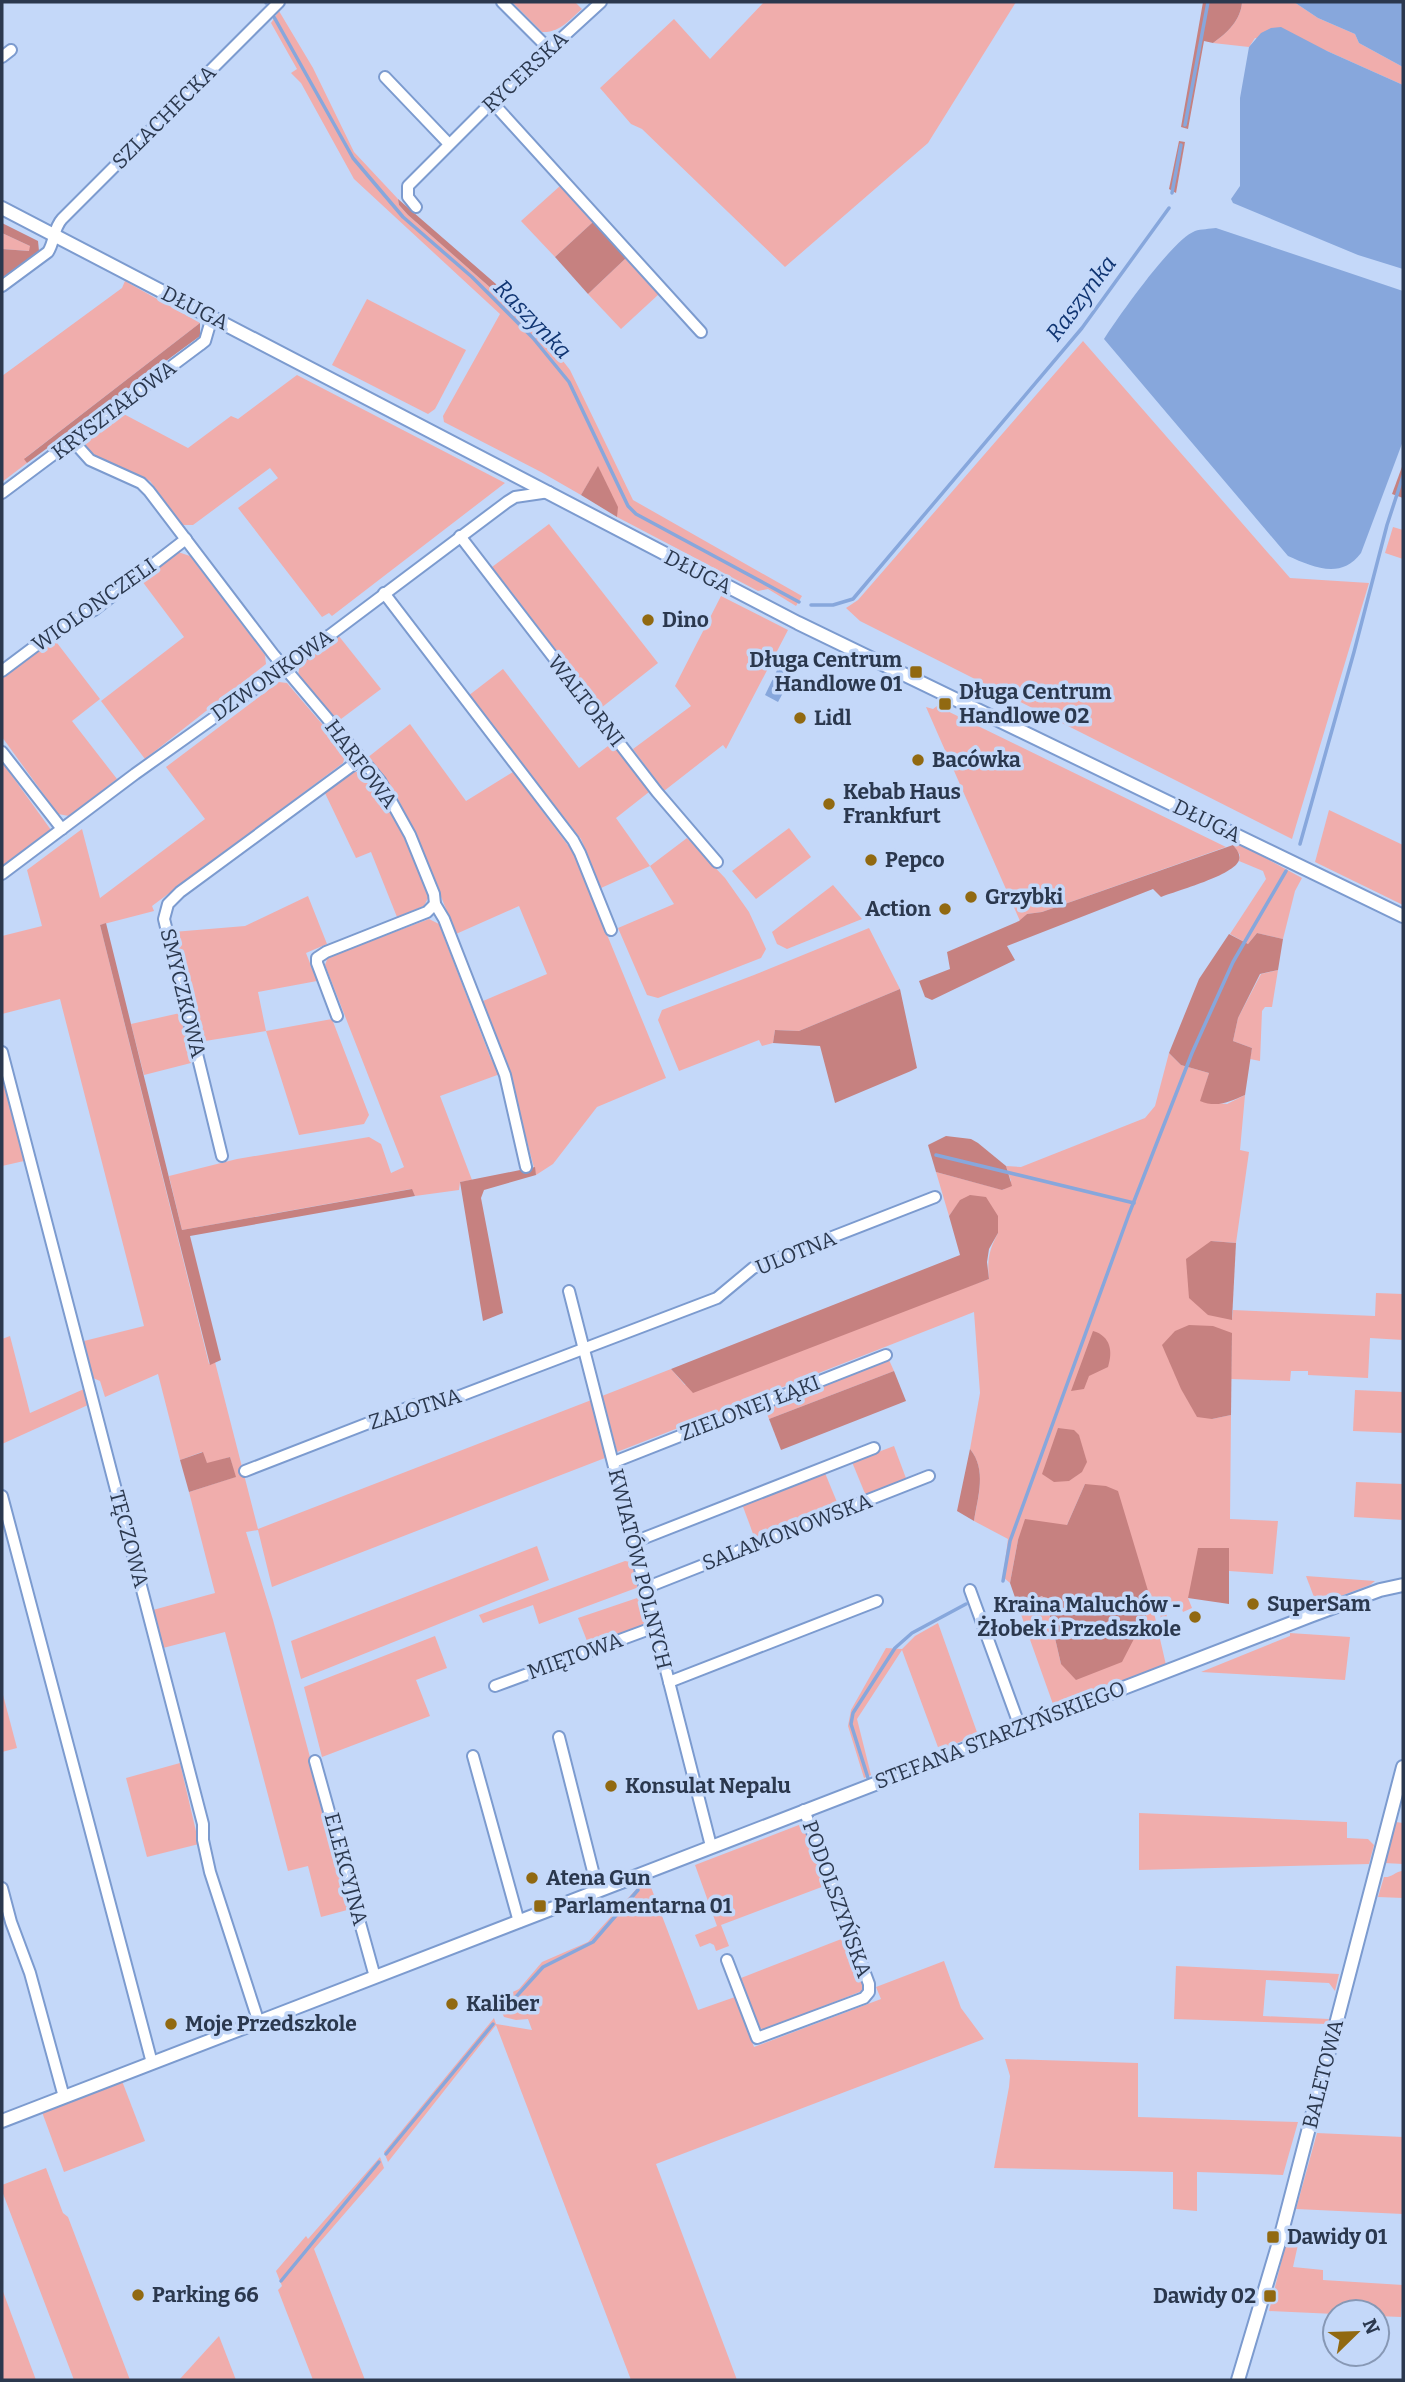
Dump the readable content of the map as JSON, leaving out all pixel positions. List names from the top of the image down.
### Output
{
  "streets": {
    "street": [
      "RYCERSKA",
      "SZLACHECKA",
      "DŁUGA",
      "KRYSZTAŁOWA",
      "WIOLONCZELI",
      "DZWONKOWA",
      "WALTORNI",
      "HARFOWA",
      "SMYCZKOWA",
      "ULOTNA",
      "ZIELONEJ ŁĄKI",
      "ZALOTNA",
      "SALAMONOWSKA",
      "TĘCZOWA",
      "KWIATÓW POLNYCH",
      "MIĘTOWA",
      "STEFANA STARZYŃSKIEGO",
      "ELEKCYJNA",
      "PODOLSZYŃSKA",
      "BALETOWA"
    ]
  },
  "crossings": [
    ["SZLACHECKA", "DŁUGA"],
    ["DŁUGA", "KRYSZTAŁOWA"],
    ["DŁUGA", "DZWONKOWA"],
    ["KRYSZTAŁOWA", "HARFOWA"],
    ["WIOLONCZELI", "HARFOWA"],
    ["DZWONKOWA", "WALTORNI"],
    ["DZWONKOWA", "HARFOWA"],
    ["HARFOWA", "SMYCZKOWA"],
    ["ULOTNA", "ZALOTNA"],
    ["ULOTNA", "KWIATÓW POLNYCH"],
    ["ZIELONEJ ŁĄKI", "KWIATÓW POLNYCH"],
    ["ZALOTNA", "KWIATÓW POLNYCH"],
    ["SALAMONOWSKA", "KWIATÓW POLNYCH"],
    ["TĘCZOWA", "STEFANA STARZYŃSKIEGO"],
    ["KWIATÓW POLNYCH", "MIĘTOWA"],
    ["KWIATÓW POLNYCH", "STEFANA STARZYŃSKIEGO"],
    ["STEFANA STARZYŃSKIEGO", "ELEKCYJNA"],
    ["STEFANA STARZYŃSKIEGO", "PODOLSZYŃSKA"]
  ],
  "water": ["Raszynka"],
  "places": {
    "other": [
      "Dino",
      "Lidl",
      "Bacówka",
      "Kebab Haus Frankfurt",
      "Pepco",
      "Grzybki",
      "Action",
      "SuperSam",
      "Kraina Maluchów - Żłobek i Przedszkole",
      "Konsulat Nepalu",
      "Atena Gun",
      "Kaliber",
      "Moje Przedszkole",
      "Parking 66"
    ],
    "transit": [
      "Długa Centrum Handlowe 01",
      "Długa Centrum Handlowe 02",
      "Parlamentarna 01",
      "Dawidy 01",
      "Dawidy 02"
    ]
  },
  "north": "top right"
}
